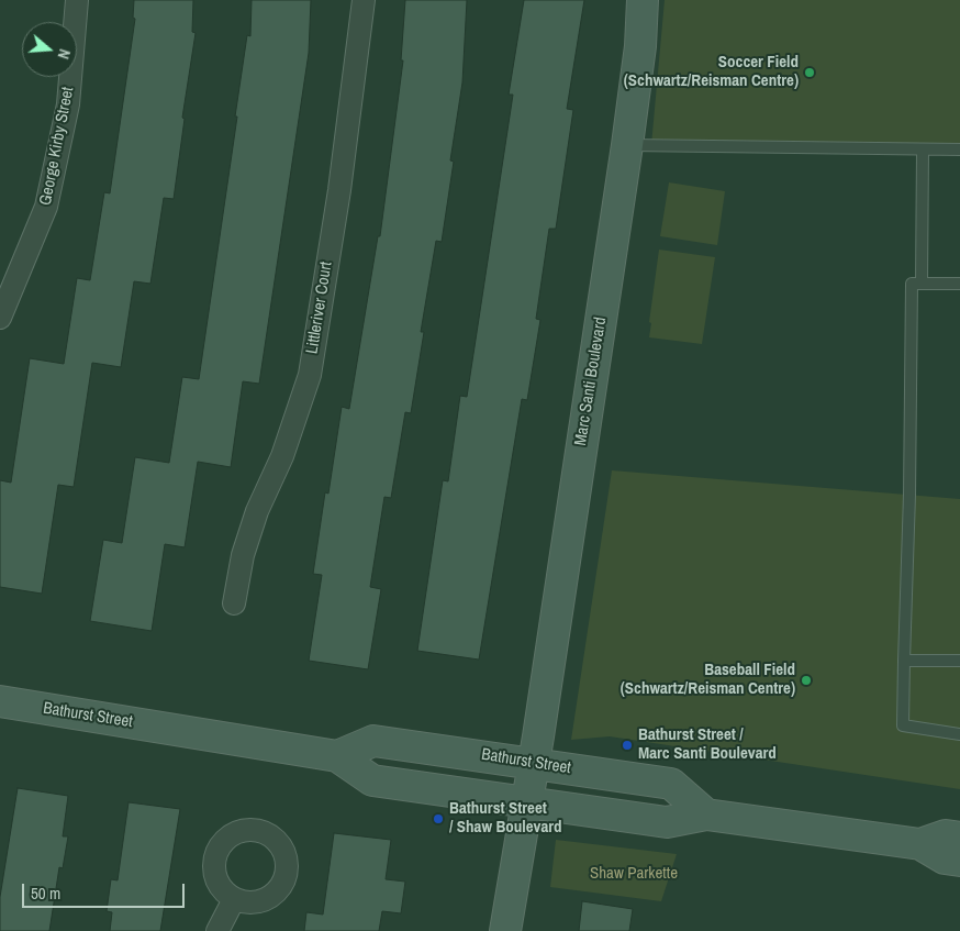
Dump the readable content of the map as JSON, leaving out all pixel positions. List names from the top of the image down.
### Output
{
  "streets": {
    "main road": ["Marc Santi Boulevard", "Bathurst Street"],
    "street": ["George Kirby Street", "Littleriver Court"]
  },
  "crossings": [
    ["Marc Santi Boulevard", "Bathurst Street"]
  ],
  "parks": ["Shaw Parkette"],
  "places": [
    "Soccer Field (Schwartz/Reisman Centre)",
    "Baseball Field (Schwartz/Reisman Centre)",
    "Bathurst Street / Marc Santi Boulevard",
    "Bathurst Street / Shaw Boulevard"
  ],
  "scale_bar": "50 m",
  "north": "right"
}
